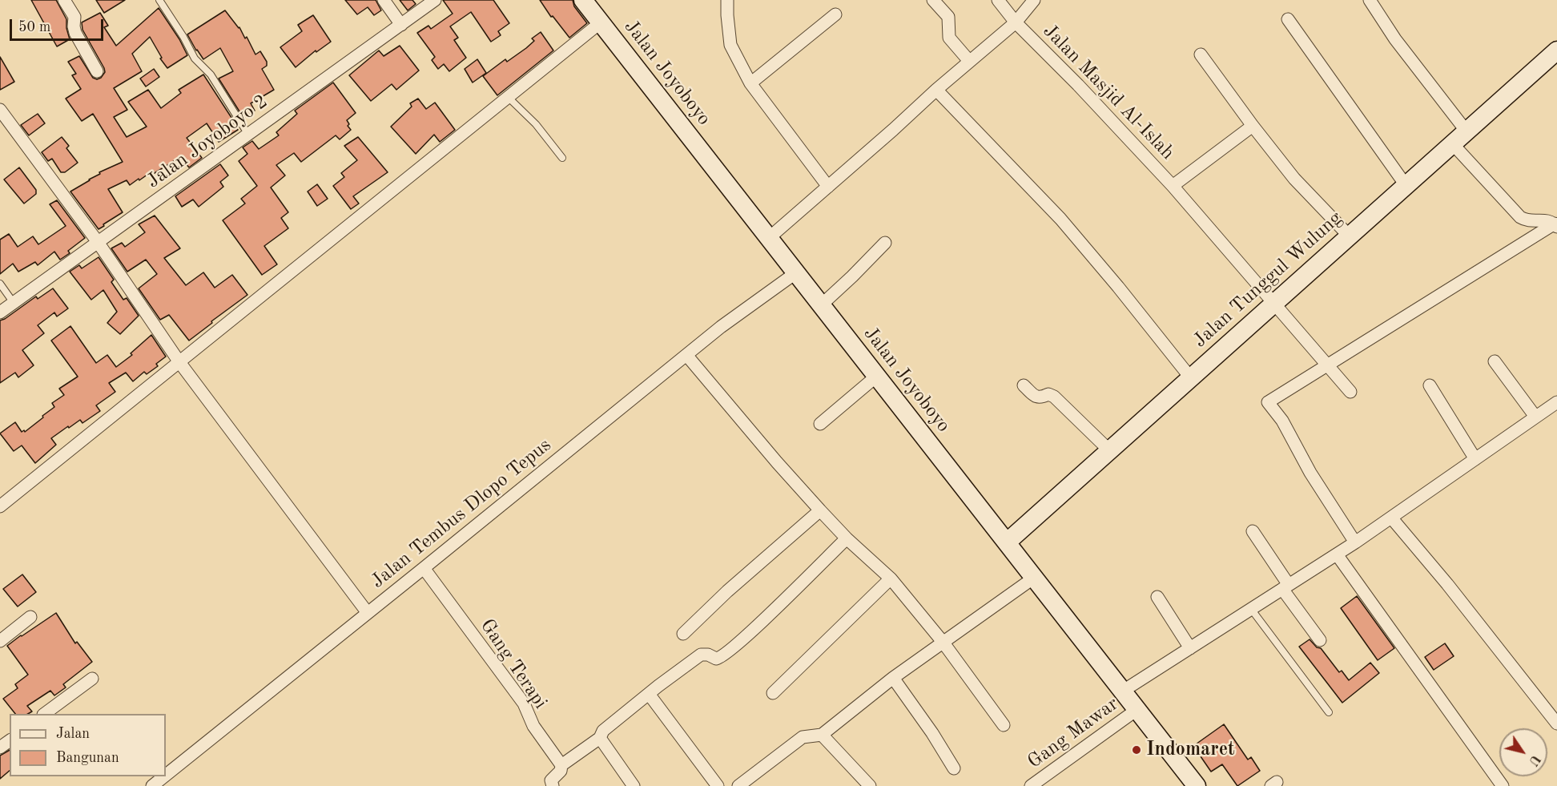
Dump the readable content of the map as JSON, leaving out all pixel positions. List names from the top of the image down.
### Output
{
  "streets": {
    "main road": ["Jalan Joyoboyo", "Jalan Tunggul Wulung"],
    "street": [
      "Jalan Masjid Al-Islah",
      "Jalan Joyoboyo 2",
      "Jalan Tembus Dlopo Tepus",
      "Gang Terapi",
      "Gang Mawar"
    ]
  },
  "crossings": [
    ["Jalan Joyoboyo", "Jalan Masjid Al-Islah"],
    ["Jalan Joyoboyo", "Jalan Tunggul Wulung"],
    ["Jalan Joyoboyo", "Jalan Tembus Dlopo Tepus"],
    ["Jalan Joyoboyo", "Gang Mawar"],
    ["Jalan Masjid Al-Islah", "Jalan Tunggul Wulung"],
    ["Jalan Tembus Dlopo Tepus", "Gang Terapi"]
  ],
  "places": ["Indomaret"],
  "legend": ["Jalan", "Bangunan"],
  "scale_bar": "50 m",
  "north": "bottom right"
}
